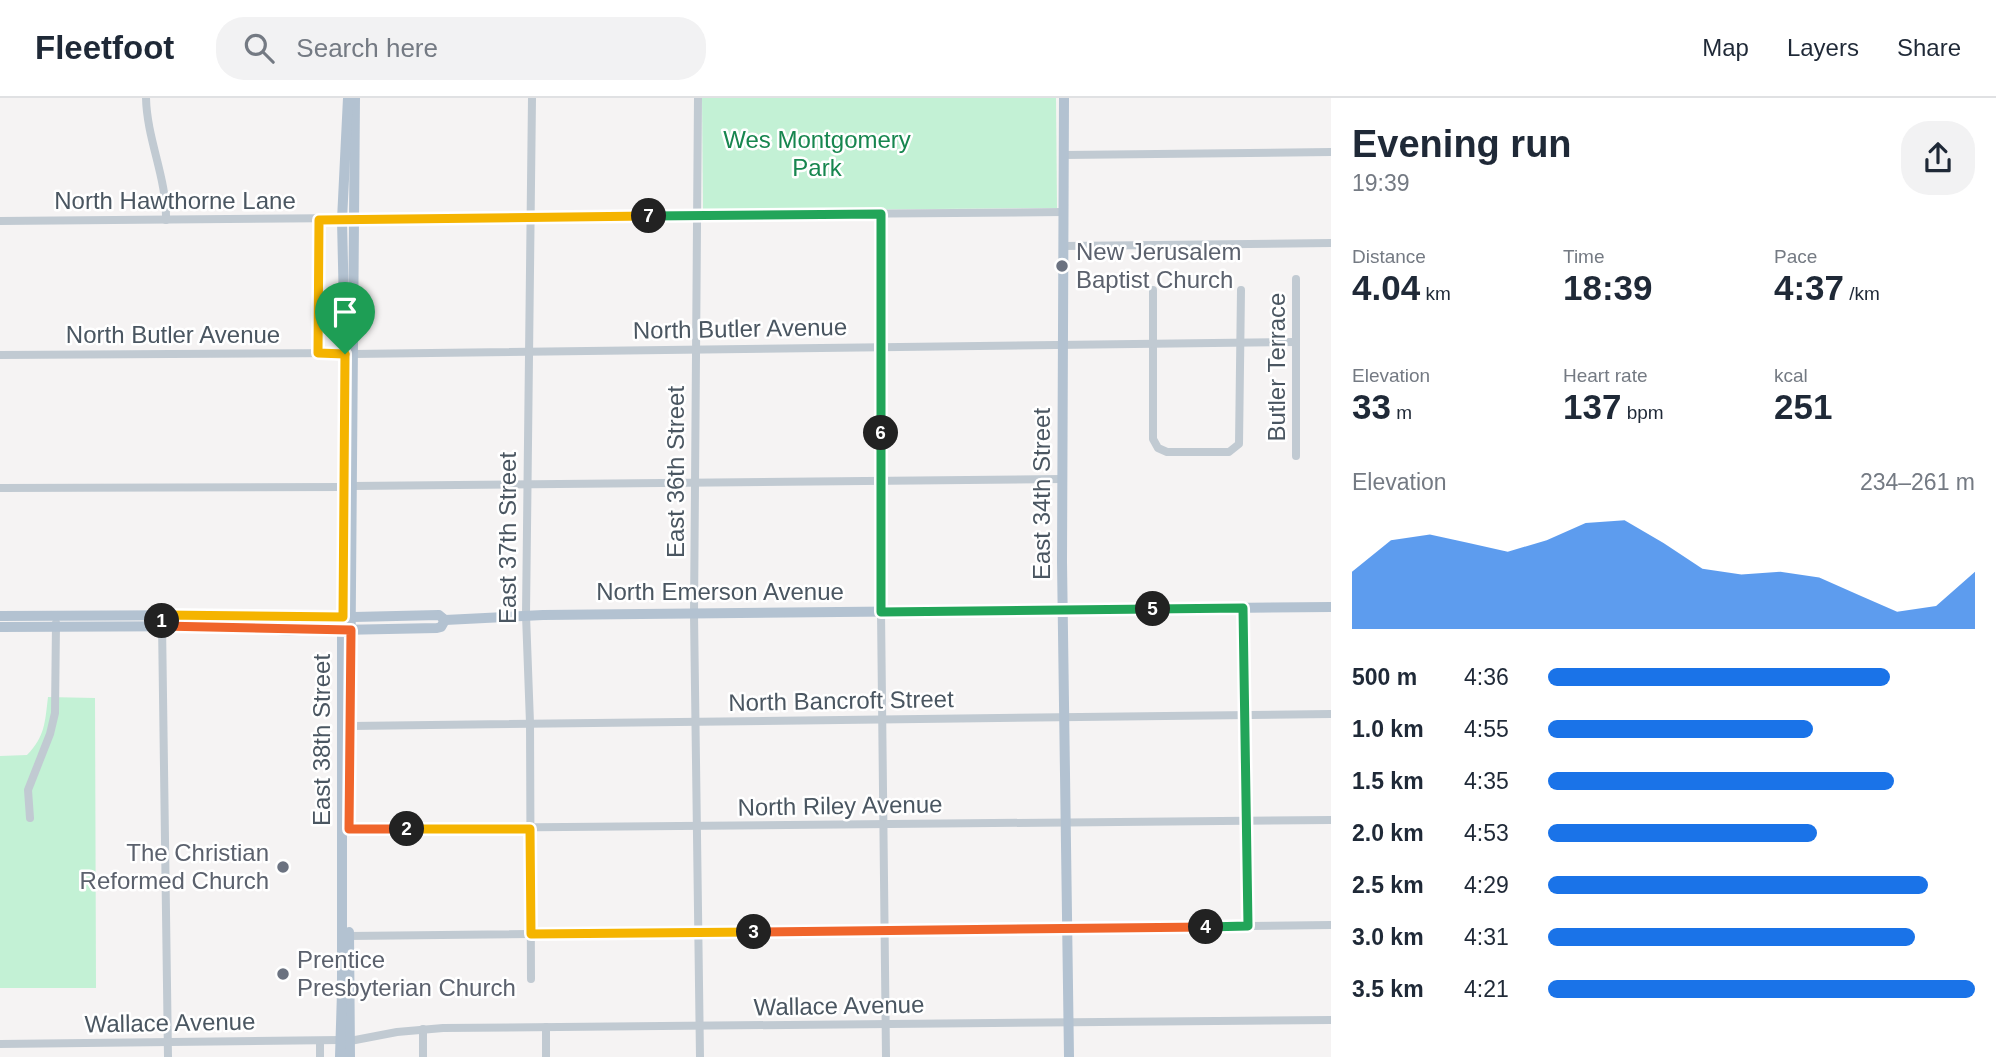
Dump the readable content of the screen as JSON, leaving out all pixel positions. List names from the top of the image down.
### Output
{
  "streets": {
    "main road": ["East 34th Street", "North Emerson Avenue", "East 38th Street"],
    "street": [
      "North Hawthorne Lane",
      "North Butler Avenue",
      "Butler Terrace",
      "East 36th Street",
      "East 37th Street",
      "North Bancroft Street",
      "North Riley Avenue",
      "Wallace Avenue"
    ]
  },
  "crossings": [
    ["North Hawthorne Lane", "East 36th Street"],
    ["North Hawthorne Lane", "East 34th Street"],
    ["North Hawthorne Lane", "East 37th Street"],
    ["North Hawthorne Lane", "East 38th Street"],
    ["North Butler Avenue", "Butler Terrace"],
    ["North Butler Avenue", "East 36th Street"],
    ["North Butler Avenue", "East 34th Street"],
    ["North Butler Avenue", "East 37th Street"],
    ["North Butler Avenue", "East 38th Street"],
    ["East 36th Street", "North Emerson Avenue"],
    ["East 36th Street", "North Bancroft Street"],
    ["East 36th Street", "North Riley Avenue"],
    ["East 36th Street", "Wallace Avenue"],
    ["East 34th Street", "North Emerson Avenue"],
    ["East 34th Street", "North Bancroft Street"],
    ["East 34th Street", "North Riley Avenue"],
    ["East 34th Street", "Wallace Avenue"],
    ["East 37th Street", "North Emerson Avenue"],
    ["East 37th Street", "North Bancroft Street"],
    ["East 37th Street", "North Riley Avenue"],
    ["North Emerson Avenue", "East 38th Street"],
    ["North Bancroft Street", "East 38th Street"],
    ["East 38th Street", "North Riley Avenue"],
    ["East 38th Street", "Wallace Avenue"]
  ],
  "parks": ["Wes Montgomery Park"],
  "places": ["New Jerusalem Baptist Church", "The Christian Reformed Church", "Prentice Presbyterian Church"],
  "page": {
    "header": "Fleetfoot",
    "search": "Search here",
    "nav": ["Map", "Layers", "Share"],
    "heading": ["Evening run", "19:39"],
    "pins": [
      "7",
      "6",
      "5",
      "1",
      "2",
      "4",
      "3"
    ],
    "stats": [
      ["Distance", "4.04 km"],
      ["Time", "18:39"],
      ["Pace", "4:37 /km"],
      ["Elevation", "33 m"],
      ["Heart rate", "137 bpm"],
      ["kcal", "251"]
    ],
    "chart": ["Elevation", "234–261 m"],
    "list": [
      {
        "name": "500 m",
        "note": "4:36"
      },
      {
        "name": "1.0 km",
        "note": "4:55"
      },
      {
        "name": "1.5 km",
        "note": "4:35"
      },
      {
        "name": "2.0 km",
        "note": "4:53"
      },
      {
        "name": "2.5 km",
        "note": "4:29"
      },
      {
        "name": "3.0 km",
        "note": "4:31"
      },
      {
        "name": "3.5 km",
        "note": "4:21"
      }
    ]
  }
}
